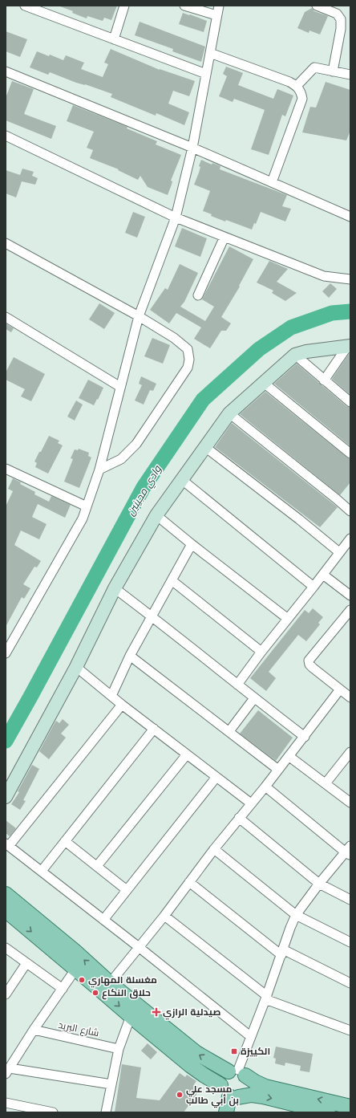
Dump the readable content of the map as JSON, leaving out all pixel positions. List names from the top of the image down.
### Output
{
  "streets": {
    "street": ["شارع البريد"]
  },
  "water": ["وادي مجينين"],
  "places": {
    "other": ["مغسلة المهاري", "حلاق النكاع", "مسجد علي بن أبي طالب"],
    "health": ["صيدلية الرازي"],
    "transit": ["الكييزة"]
  }
}
